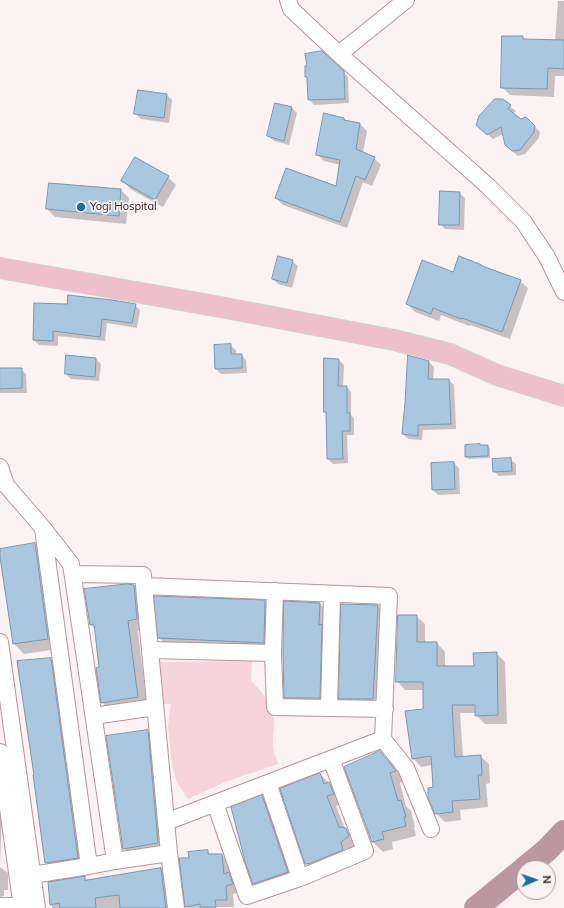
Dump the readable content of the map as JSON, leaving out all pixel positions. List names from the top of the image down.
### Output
{
  "places": ["Yogi Hospital"],
  "north": "right"
}
